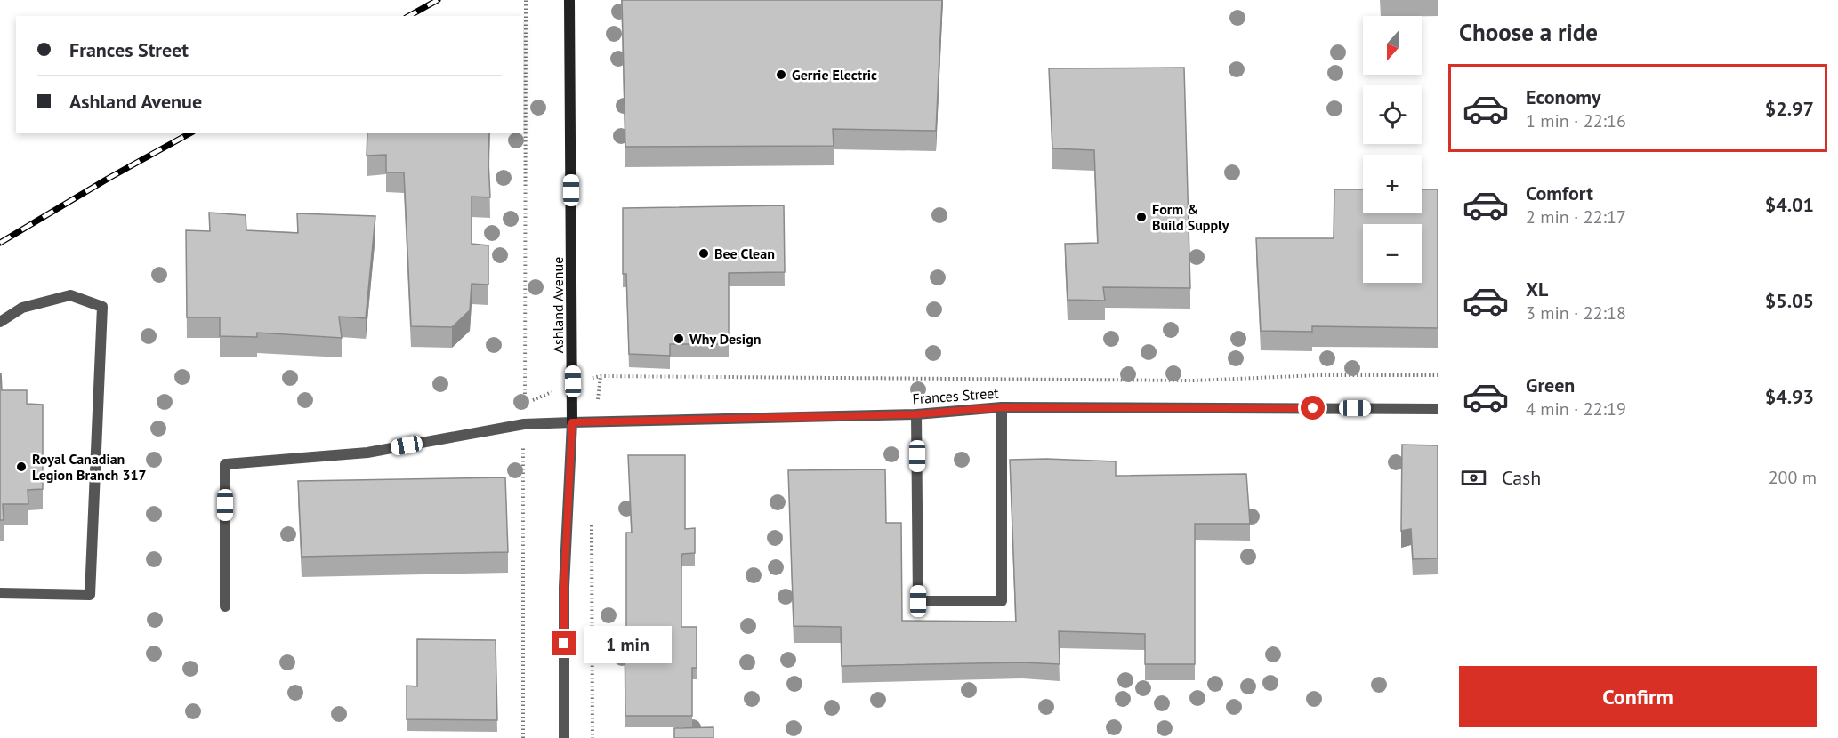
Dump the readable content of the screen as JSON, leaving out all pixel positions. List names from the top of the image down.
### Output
{
  "streets": {
    "street": ["Ashland Avenue", "Frances Street"]
  },
  "crossings": [
    ["Ashland Avenue", "Frances Street"]
  ],
  "places": [
    "Gerrie Electric",
    "Form & Build Supply",
    "Bee Clean",
    "Why Design",
    "Royal Canadian Legion Branch 317"
  ],
  "north": "bottom",
  "page": {
    "heading": "Choose a ride",
    "map_buttons": ["+", "−"],
    "banner": ["Frances Street", "Ashland Avenue"],
    "list": [
      {
        "name": "Economy",
        "note": "1 min · 22:16",
        "value": "$2.97"
      },
      {
        "name": "Comfort",
        "note": "2 min · 22:17",
        "value": "$4.01"
      },
      {
        "name": "XL",
        "note": "3 min · 22:18",
        "value": "$5.05"
      },
      {
        "name": "Green",
        "note": "4 min · 22:19",
        "value": "$4.93"
      }
    ],
    "pay": ["Cash", "200 m"],
    "bubble": "1 min",
    "buttons": "Confirm"
  }
}
